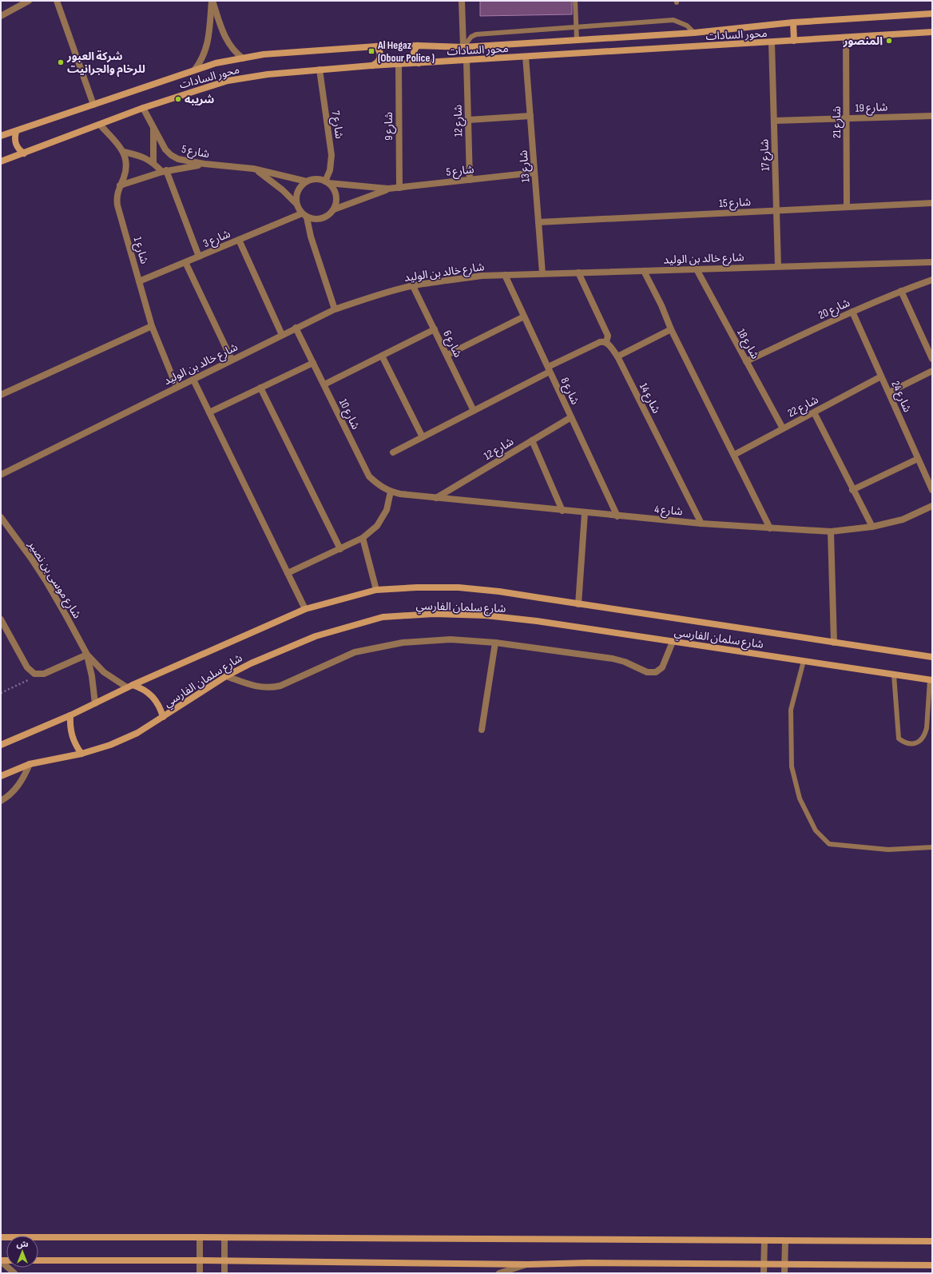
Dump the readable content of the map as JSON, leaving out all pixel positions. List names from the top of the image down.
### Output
{
  "streets": {
    "street": [
      "محور السادات",
      "شارع 19",
      "شارع 12",
      "شارع 21",
      "شارع 7",
      "شارع 9",
      "شارع 5",
      "شارع 17",
      "شارع 13",
      "شارع 15",
      "شارع 3",
      "شارع 1",
      "شارع خالد بن الوليد",
      "شارع 20",
      "شارع 6",
      "شارع 18",
      "شارع 8",
      "شارع 24",
      "شارع 14",
      "شارع 22",
      "شارع 10",
      "شارع 4",
      "شارع موسى بن نصير",
      "شارع سلمان الفارسي"
    ]
  },
  "crossings": [
    ["محور السادات", "شارع 12"],
    ["محور السادات", "شارع 21"],
    ["محور السادات", "شارع 7"],
    ["محور السادات", "شارع 9"],
    ["محور السادات", "شارع 5"],
    ["محور السادات", "شارع 17"],
    ["محور السادات", "شارع 13"],
    ["شارع 19", "شارع 21"],
    ["شارع 19", "شارع 17"],
    ["شارع 12", "شارع 5"],
    ["شارع 12", "شارع 8"],
    ["شارع 12", "شارع 4"],
    ["شارع 21", "شارع 15"],
    ["شارع 7", "شارع 5"],
    ["شارع 7", "شارع 3"],
    ["شارع 9", "شارع 5"],
    ["شارع 5", "شارع 13"],
    ["شارع 5", "شارع 3"],
    ["شارع 17", "شارع 15"],
    ["شارع 17", "شارع خالد بن الوليد"],
    ["شارع 13", "شارع 15"],
    ["شارع 13", "شارع خالد بن الوليد"],
    ["شارع 3", "شارع 1"],
    ["شارع 1", "شارع خالد بن الوليد"],
    ["شارع خالد بن الوليد", "شارع 6"],
    ["شارع خالد بن الوليد", "شارع 18"],
    ["شارع خالد بن الوليد", "شارع 8"],
    ["شارع خالد بن الوليد", "شارع 10"],
    ["شارع 20", "شارع 18"],
    ["شارع 20", "شارع 24"],
    ["شارع 18", "شارع 22"],
    ["شارع 8", "شارع 4"],
    ["شارع 24", "شارع 22"],
    ["شارع 14", "شارع 4"],
    ["شارع 10", "شارع 4"],
    ["شارع موسى بن نصير", "شارع سلمان الفارسي"]
  ],
  "places": {
    "other": ["المنصور", "شركة العبور للرخام والجرانيت", "شريبه"],
    "transit": ["Al Hegaz (Obour Police )"]
  },
  "north": "top"
}
